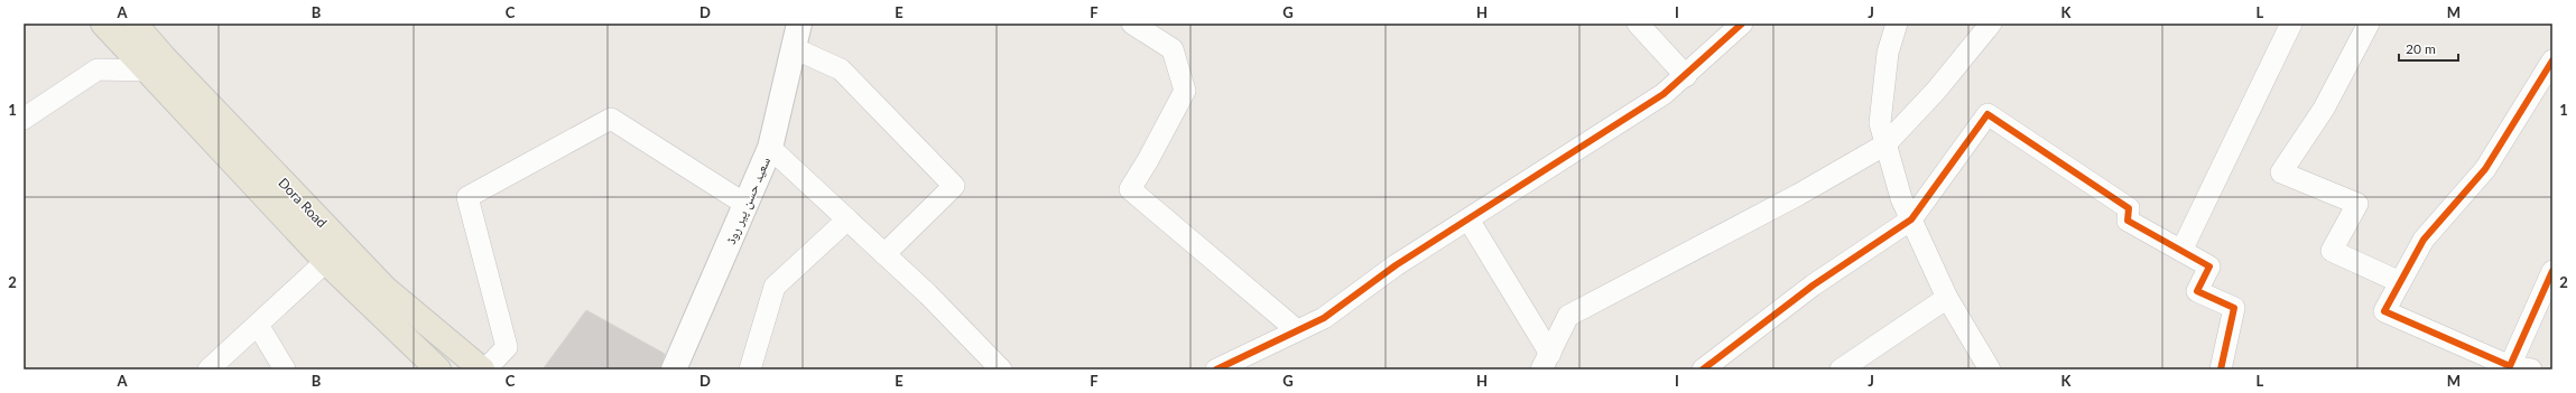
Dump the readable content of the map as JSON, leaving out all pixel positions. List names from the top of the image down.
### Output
{
  "streets": {
    "main road": ["Dora Road"],
    "street": ["سعید حسن پیر روڈ"]
  },
  "scale_bar": "20 m",
  "grid": {
    "columns": [
      "A",
      "B",
      "C",
      "D",
      "E",
      "F",
      "G",
      "H",
      "I",
      "J",
      "K",
      "L",
      "M"
    ],
    "rows": ["1", "2"]
  }
}
